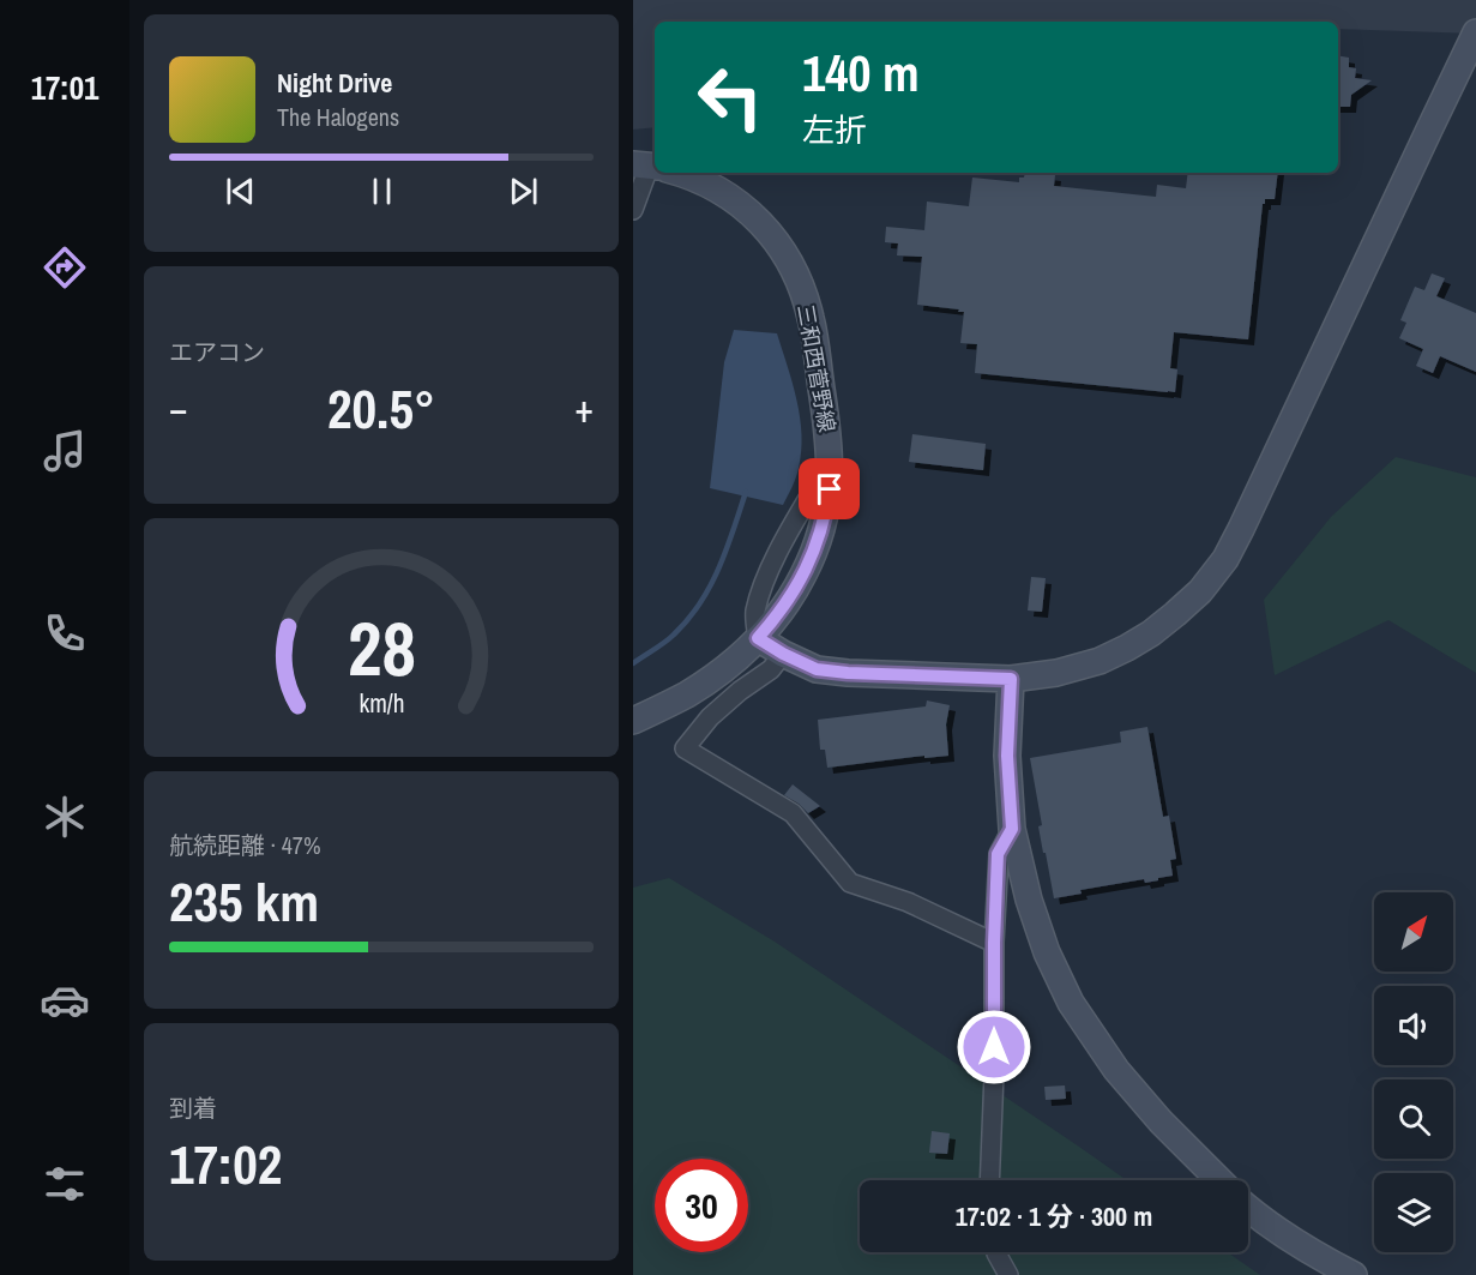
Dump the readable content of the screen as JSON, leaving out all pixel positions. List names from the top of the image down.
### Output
{
  "streets": {
    "street": ["三和西菅野線"]
  },
  "north": "top right",
  "page": {
    "tabs": "17:01",
    "turn": ["140 m", "左折"],
    "song": ["Night Drive", "The Halogens"],
    "tile": [
      "エアコン",
      ["航続距離 · 47%", "235 km"],
      ["到着", "17:02"]
    ],
    "heat": ["−", "20.5°", "+"],
    "limit": "30",
    "trip": "17:02 · 1 分 · 300 m",
    "gauge": ["28", "km/h"]
  }
}
